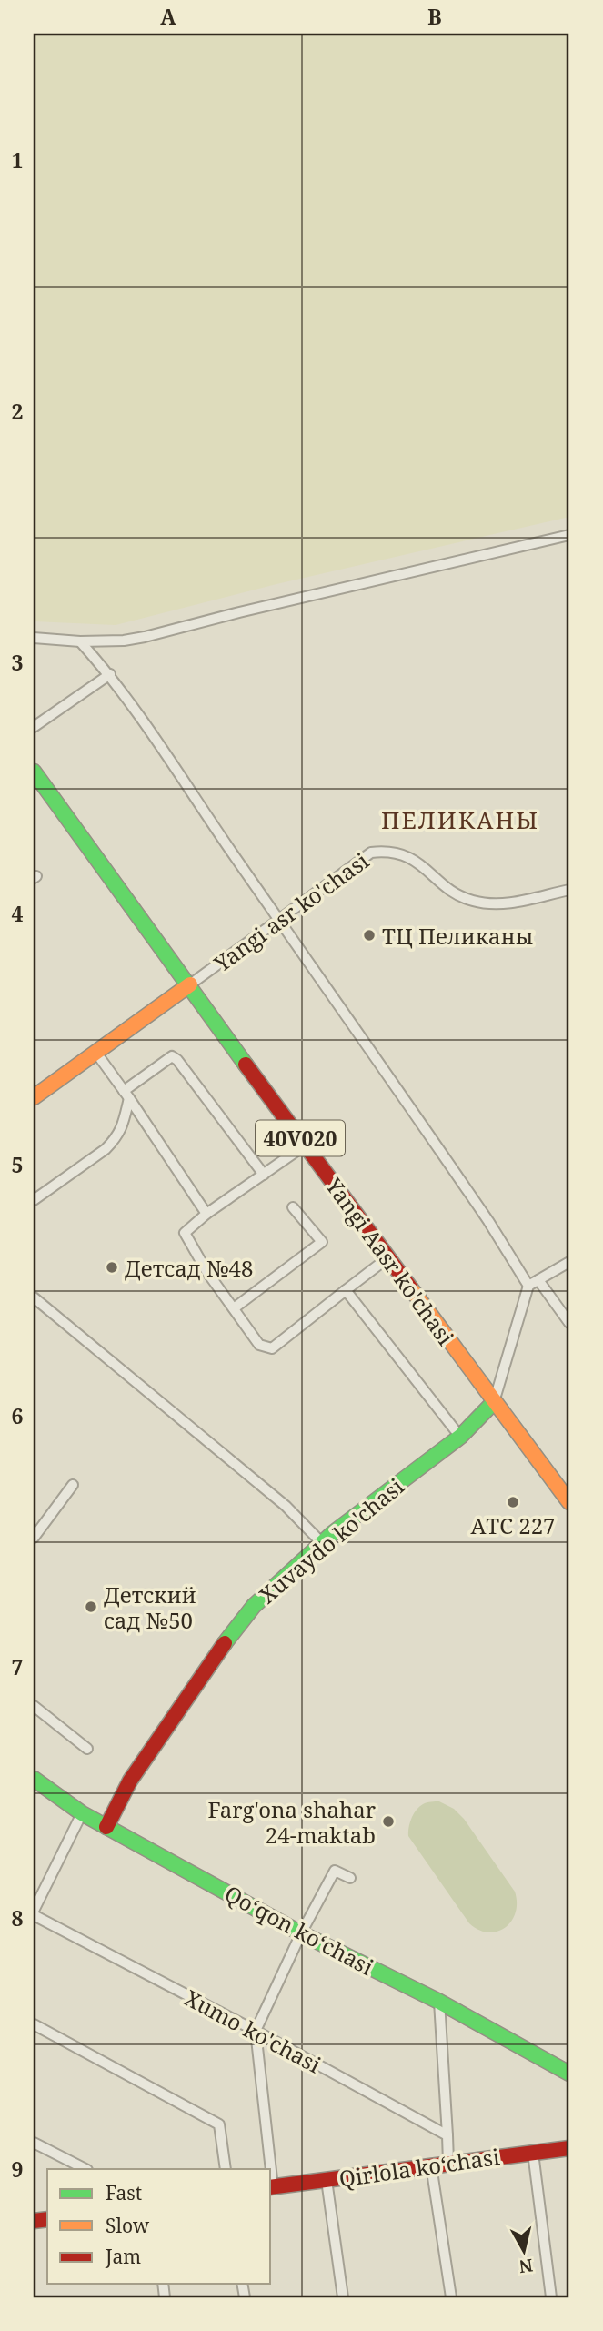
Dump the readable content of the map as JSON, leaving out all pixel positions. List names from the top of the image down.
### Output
{
  "streets": {
    "street": [
      "Yangi asr ko'chasi",
      "40V020",
      "Yangi Aasr ko'chasi",
      "Xuvaydo ko'chasi",
      "Qoʻqon koʻchasi",
      "Xumo ko'chasi",
      "Qirlola koʻchasi"
    ]
  },
  "crossings": [
    ["Yangi asr ko'chasi", "Yangi Aasr ko'chasi"],
    ["Yangi Aasr ko'chasi", "Xuvaydo ko'chasi"],
    ["Xuvaydo ko'chasi", "Qoʻqon koʻchasi"]
  ],
  "districts": ["ПЕЛИКАНЫ"],
  "places": [
    "ТЦ Пеликаны",
    "Детсад №48",
    "АТС 227",
    "Детский сад №50",
    "Farg'ona shahar 24-maktab"
  ],
  "legend": ["Fast", "Slow", "Jam"],
  "north": "bottom",
  "grid": {
    "columns": ["A", "B"],
    "rows": [
      "1",
      "2",
      "3",
      "4",
      "5",
      "6",
      "7",
      "8",
      "9"
    ]
  }
}
